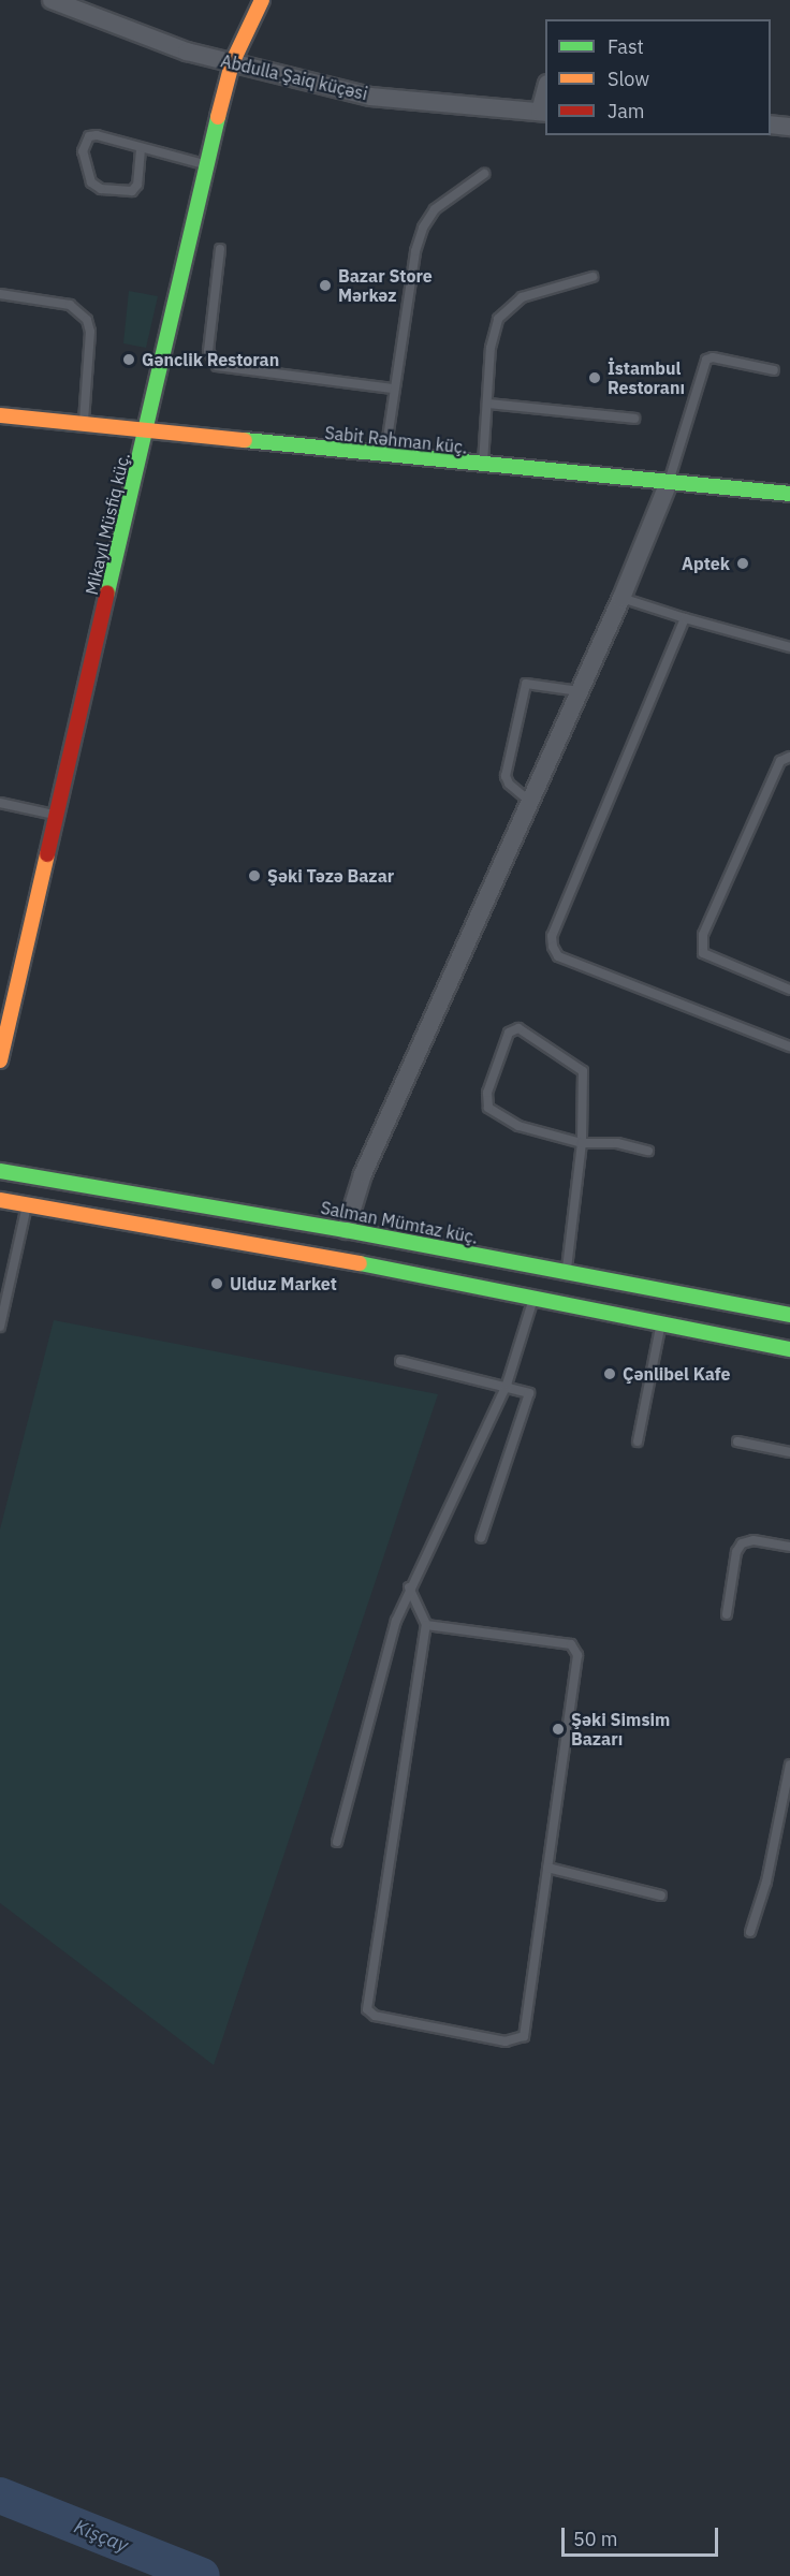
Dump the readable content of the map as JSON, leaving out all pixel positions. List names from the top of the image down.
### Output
{
  "streets": {
    "main road": ["Sabit Rəhman küç.", "Mikayıl Müsfiq küç.", "Salman Mümtaz küç."],
    "street": ["Abdulla Şaiq küçəsi"]
  },
  "crossings": [
    ["Abdulla Şaiq küçəsi", "Mikayıl Müsfiq küç."],
    ["Sabit Rəhman küç.", "Mikayıl Müsfiq küç."]
  ],
  "water": ["Kişçay"],
  "places": [
    "Bazar Store Mərkəz",
    "Gənclik Restoran",
    "İstambul Restoranı",
    "Aptek",
    "Şəki Təzə Bazar",
    "Ulduz Market",
    "Çənlibel Kafe",
    "Şəki Simsim Bazarı"
  ],
  "legend": ["Fast", "Slow", "Jam"],
  "scale_bar": "50 m"
}
